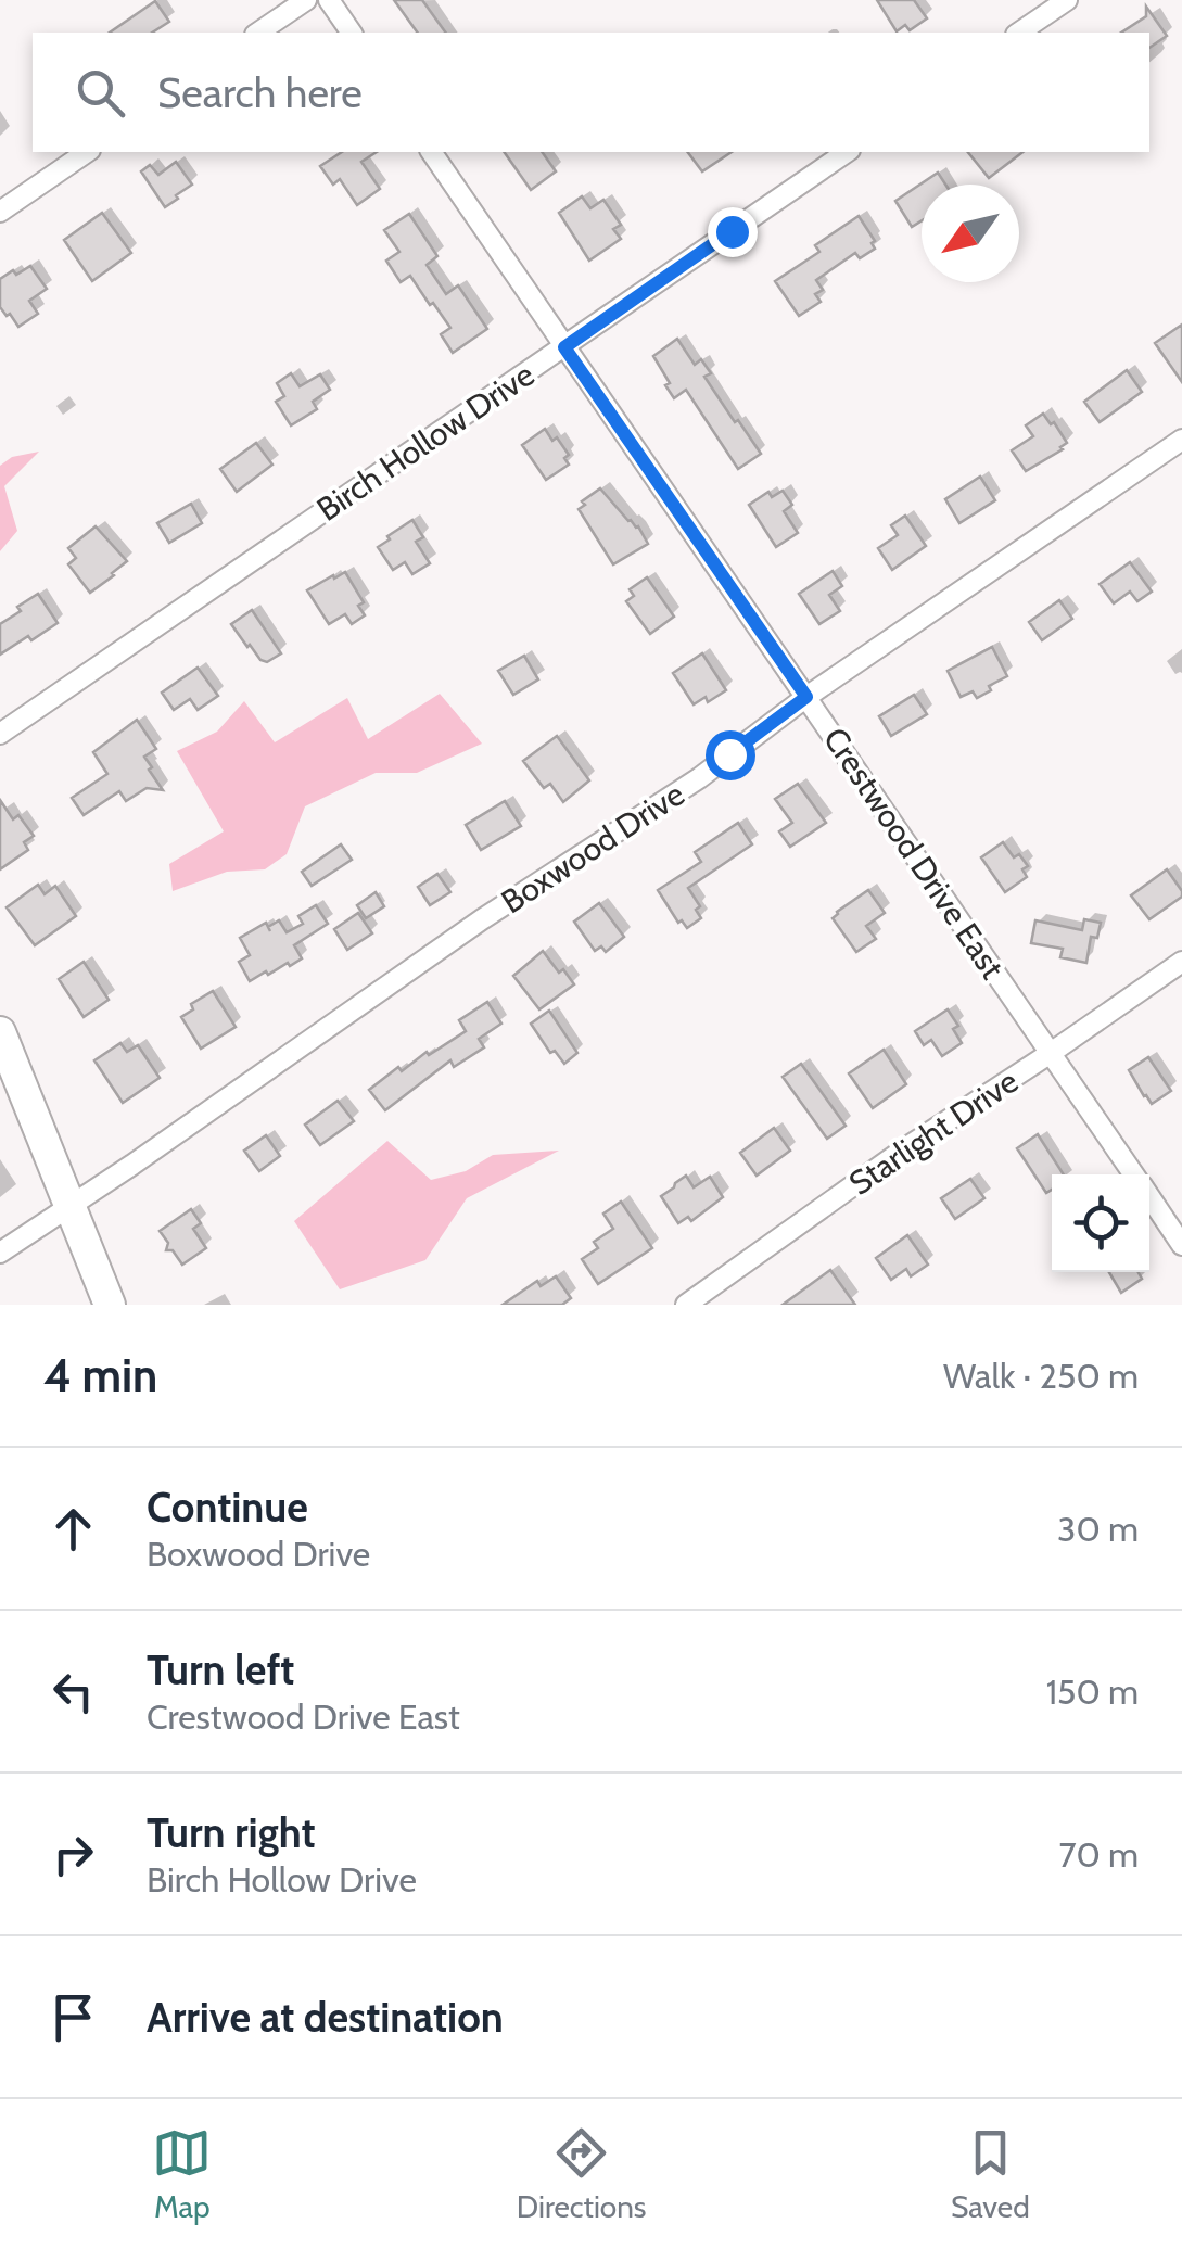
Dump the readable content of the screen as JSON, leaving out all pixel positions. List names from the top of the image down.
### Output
{
  "streets": {
    "street": [
      "Birch Hollow Drive",
      "Boxwood Drive",
      "Crestwood Drive East",
      "Starlight Drive"
    ]
  },
  "crossings": [
    ["Birch Hollow Drive", "Crestwood Drive East"],
    ["Boxwood Drive", "Crestwood Drive East"],
    ["Crestwood Drive East", "Starlight Drive"]
  ],
  "north": "bottom left",
  "page": {
    "search": "Search here",
    "heading": ["4 min", "Walk · 250 m"],
    "list": [
      ["Continue", "Boxwood Drive", "30 m"],
      ["Turn left", "Crestwood Drive East", "150 m"],
      ["Turn right", "Birch Hollow Drive", "70 m"],
      "Arrive at destination"
    ],
    "nav": ["Map", "Directions", "Saved"]
  }
}
